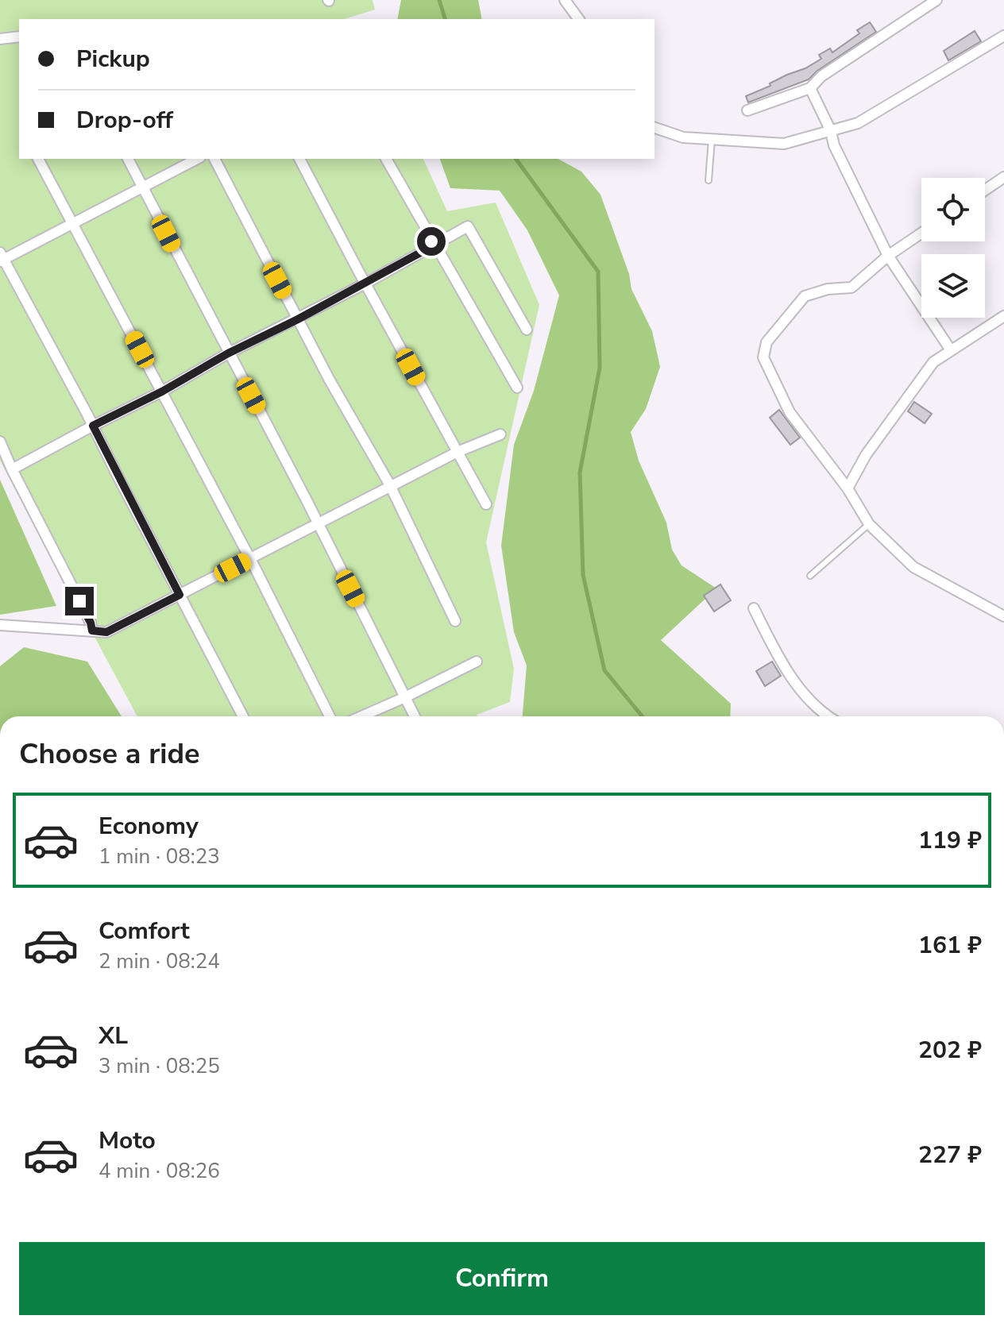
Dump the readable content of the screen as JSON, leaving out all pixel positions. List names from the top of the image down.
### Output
{
  "page": {
    "banner": ["Pickup", "Drop-off"],
    "heading": "Choose a ride",
    "list": [
      {
        "name": "Economy",
        "note": "1 min · 08:23",
        "value": "119 ₽"
      },
      {
        "name": "Comfort",
        "note": "2 min · 08:24",
        "value": "161 ₽"
      },
      {
        "name": "XL",
        "note": "3 min · 08:25",
        "value": "202 ₽"
      },
      {
        "name": "Moto",
        "note": "4 min · 08:26",
        "value": "227 ₽"
      }
    ],
    "buttons": "Confirm"
  }
}
